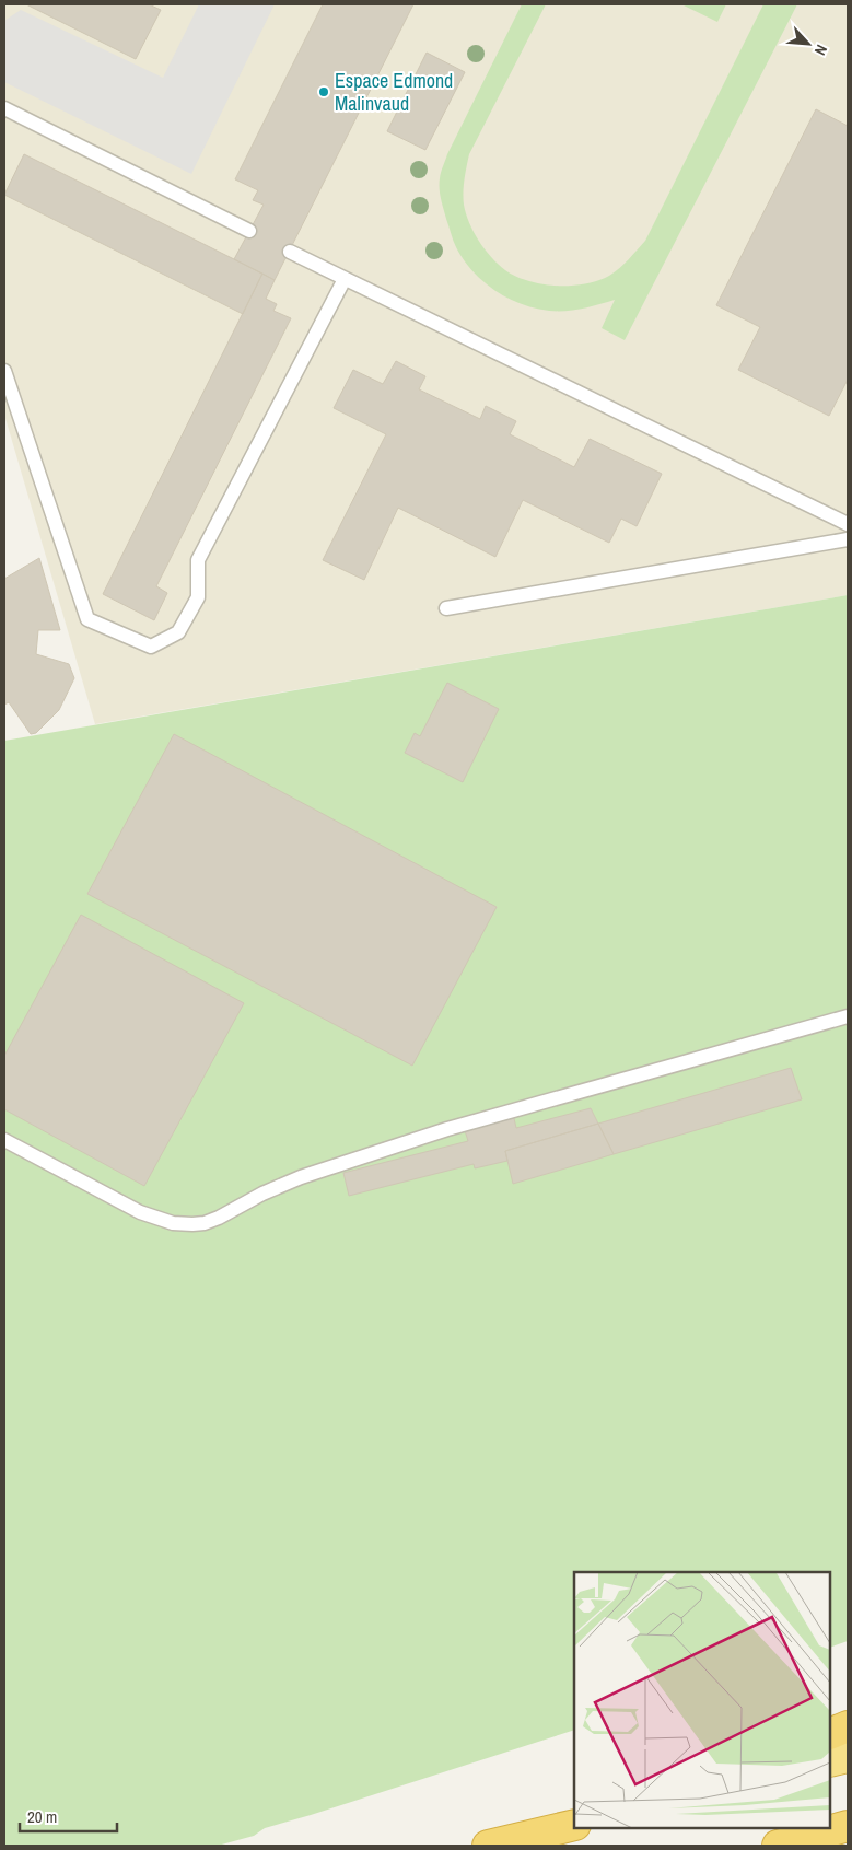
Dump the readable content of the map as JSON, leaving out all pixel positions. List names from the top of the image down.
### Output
{
  "places": ["Espace Edmond Malinvaud"],
  "scale_bar": "20 m",
  "north": "bottom right"
}
